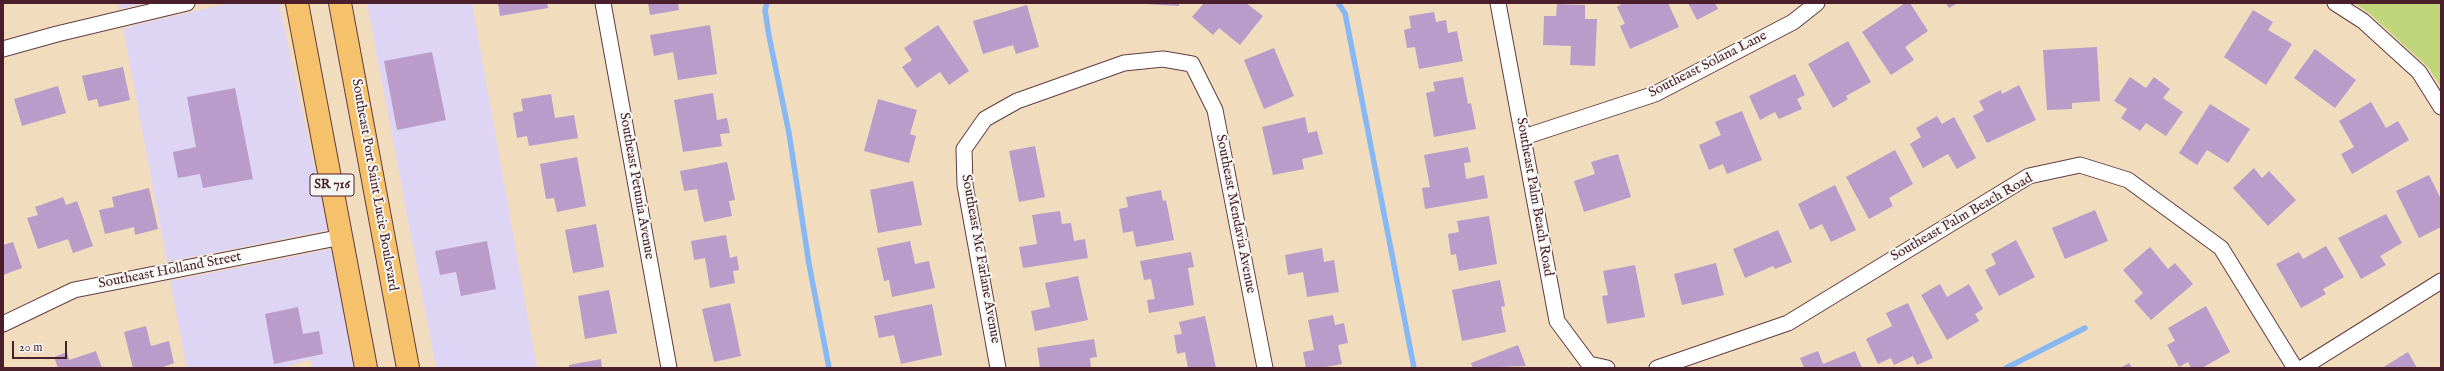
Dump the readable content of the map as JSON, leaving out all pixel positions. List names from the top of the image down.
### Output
{
  "streets": {
    "main road": ["SR 716", "Southeast Port Saint Lucie Boulevard"],
    "street": [
      "Southeast Solana Lane",
      "Southeast Petunia Avenue",
      "Southeast Palm Beach Road",
      "Southeast Mendavia Avenue",
      "Southeast Mc Farlane Avenue",
      "Southeast Holland Street"
    ]
  },
  "crossings": [
    ["Southeast Solana Lane", "Southeast Palm Beach Road"],
    ["SR 716", "Southeast Holland Street"],
    ["Southeast Mendavia Avenue", "Southeast Mc Farlane Avenue"]
  ],
  "scale_bar": "20 m"
}
